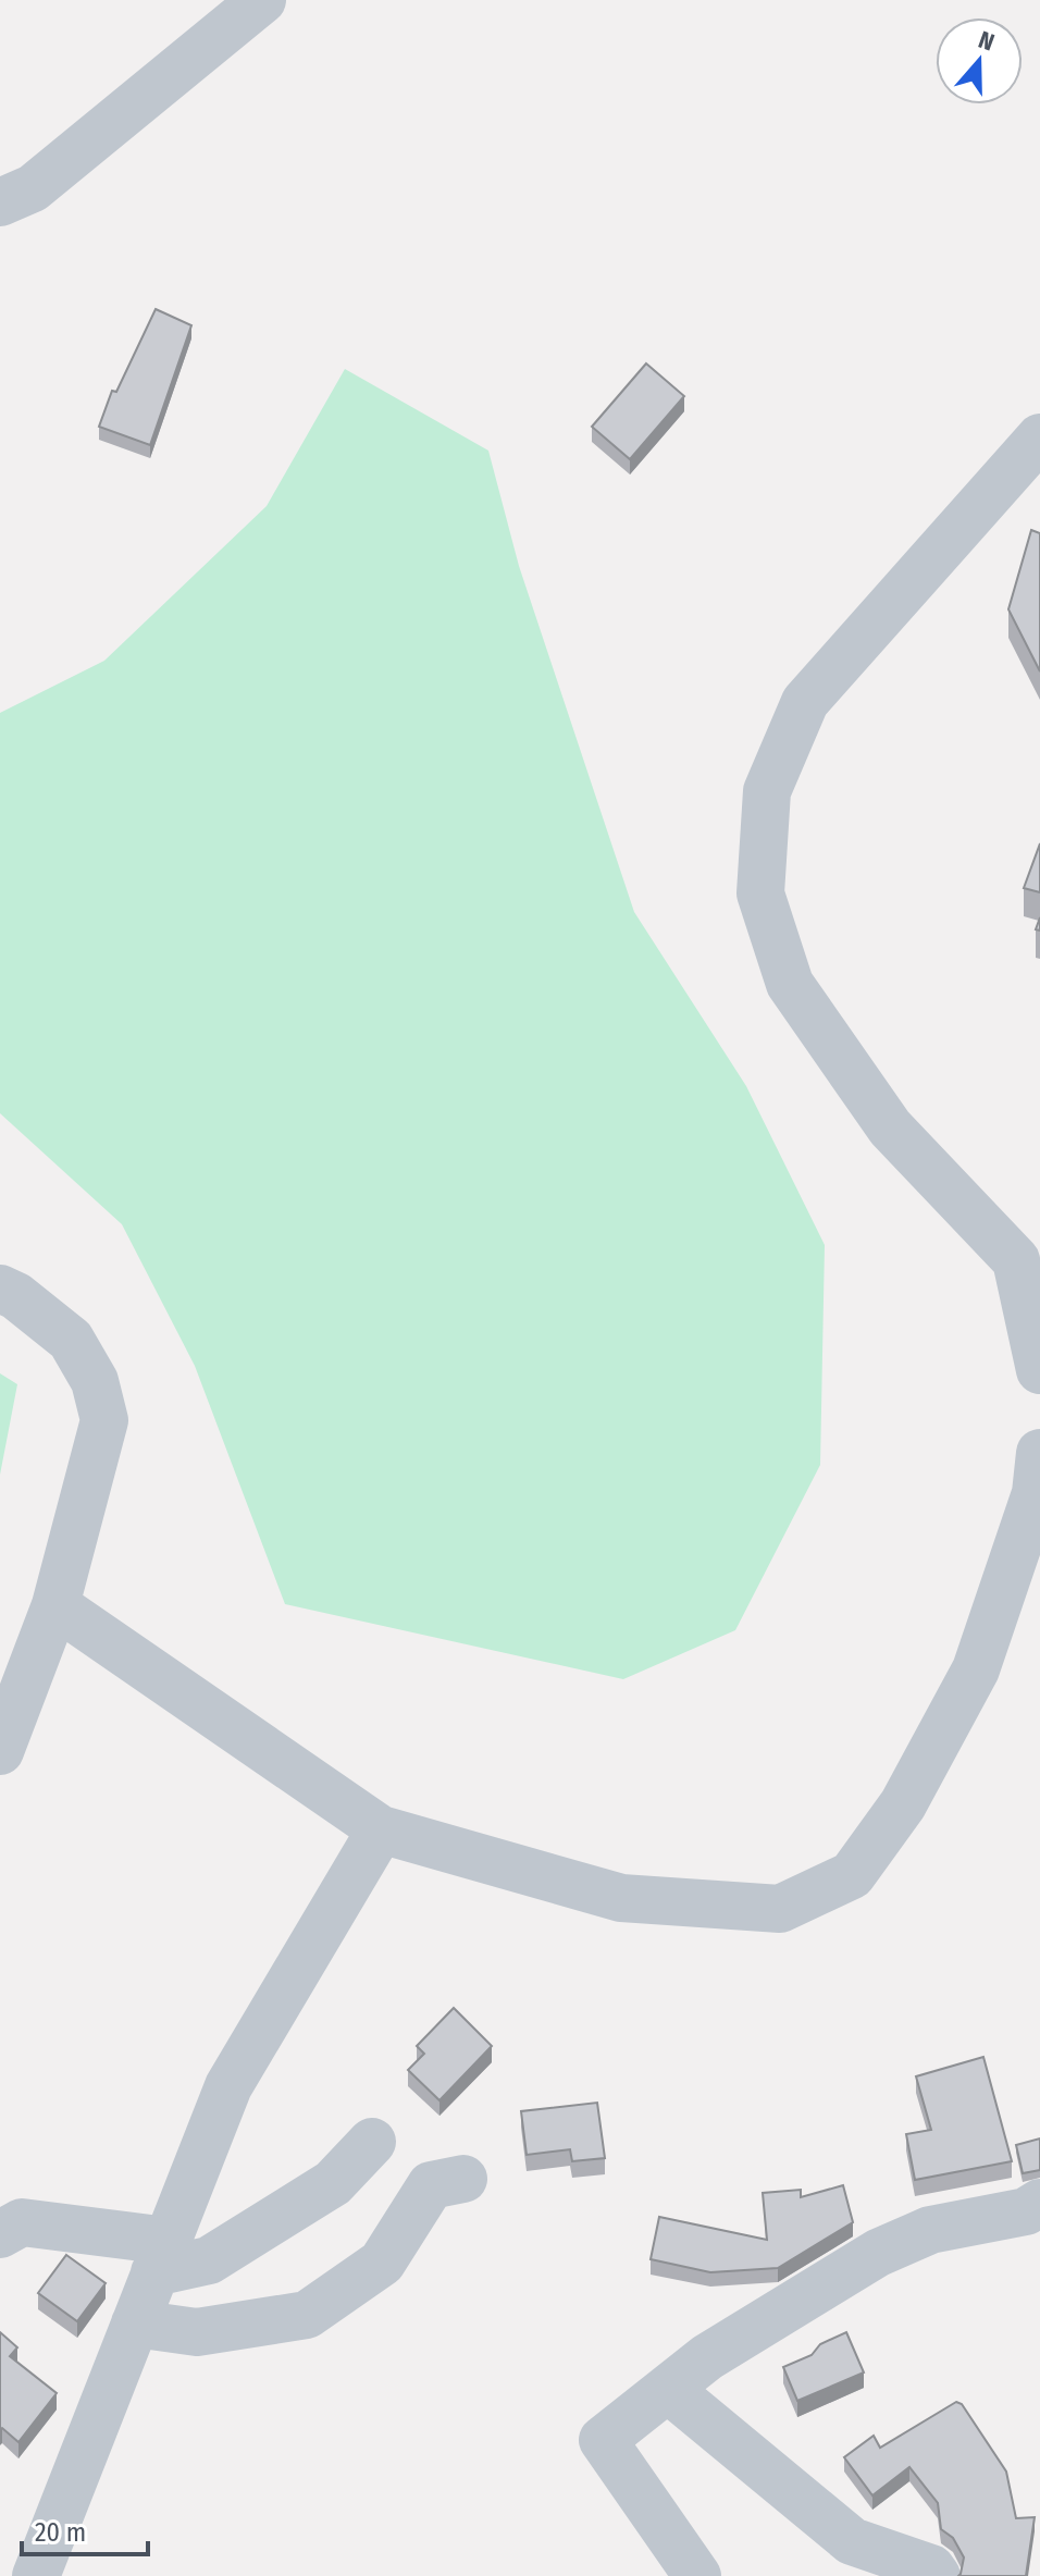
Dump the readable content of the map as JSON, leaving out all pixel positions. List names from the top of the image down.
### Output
{
  "scale_bar": "20 m",
  "north": "top"
}
